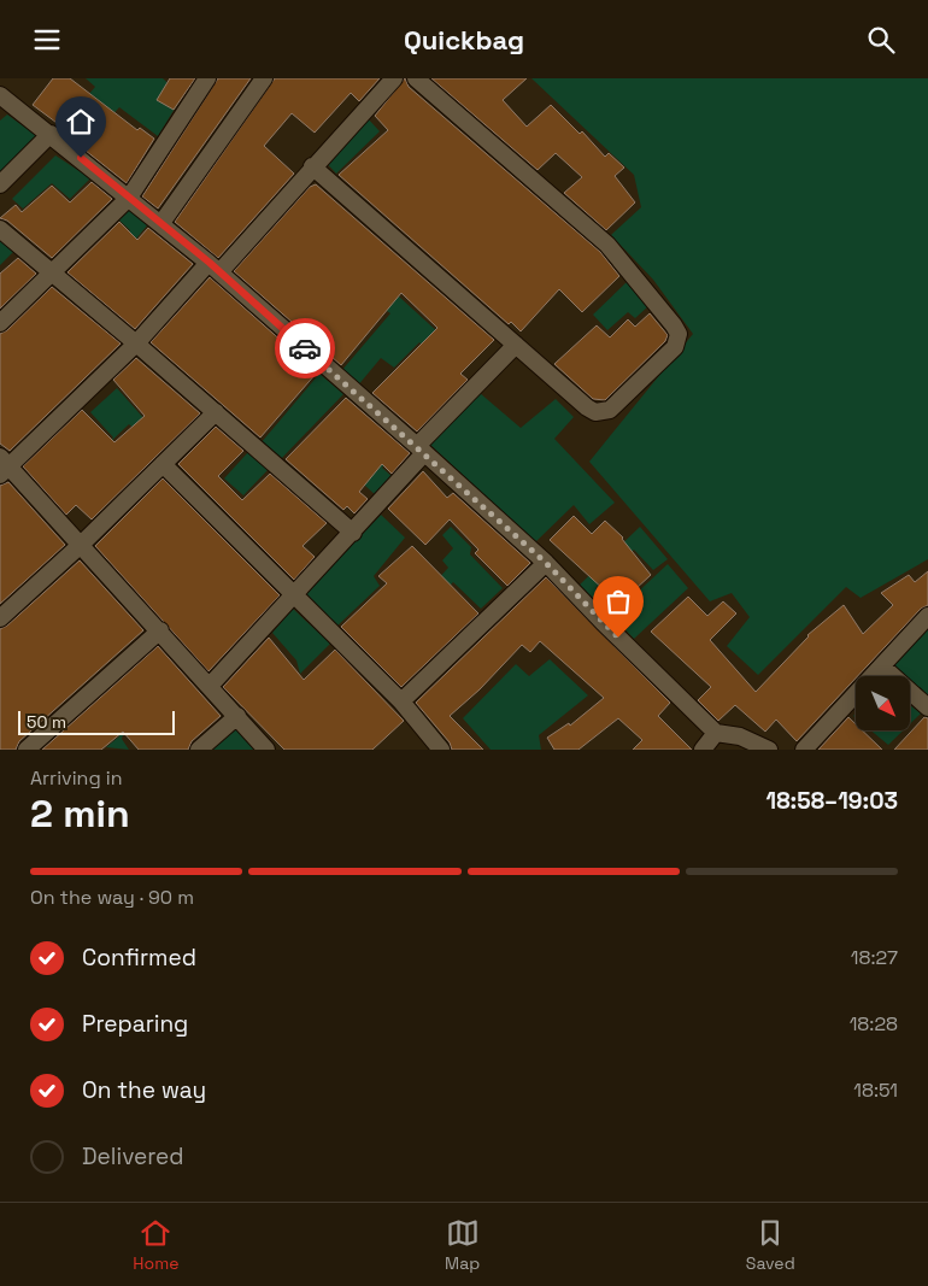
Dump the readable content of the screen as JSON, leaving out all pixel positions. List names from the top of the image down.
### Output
{
  "scale_bar": "50 m",
  "north": "bottom right",
  "page": {
    "header": "Quickbag",
    "scale": "50 m",
    "heading": ["2 min", "Arriving in", "18:58–19:03"],
    "bar": "On the way · 90 m",
    "list": [
      ["Confirmed", "18:27"],
      ["Preparing", "18:28"],
      ["On the way", "18:51"],
      "Delivered"
    ],
    "tabs": ["Home", "Map", "Saved"]
  }
}
